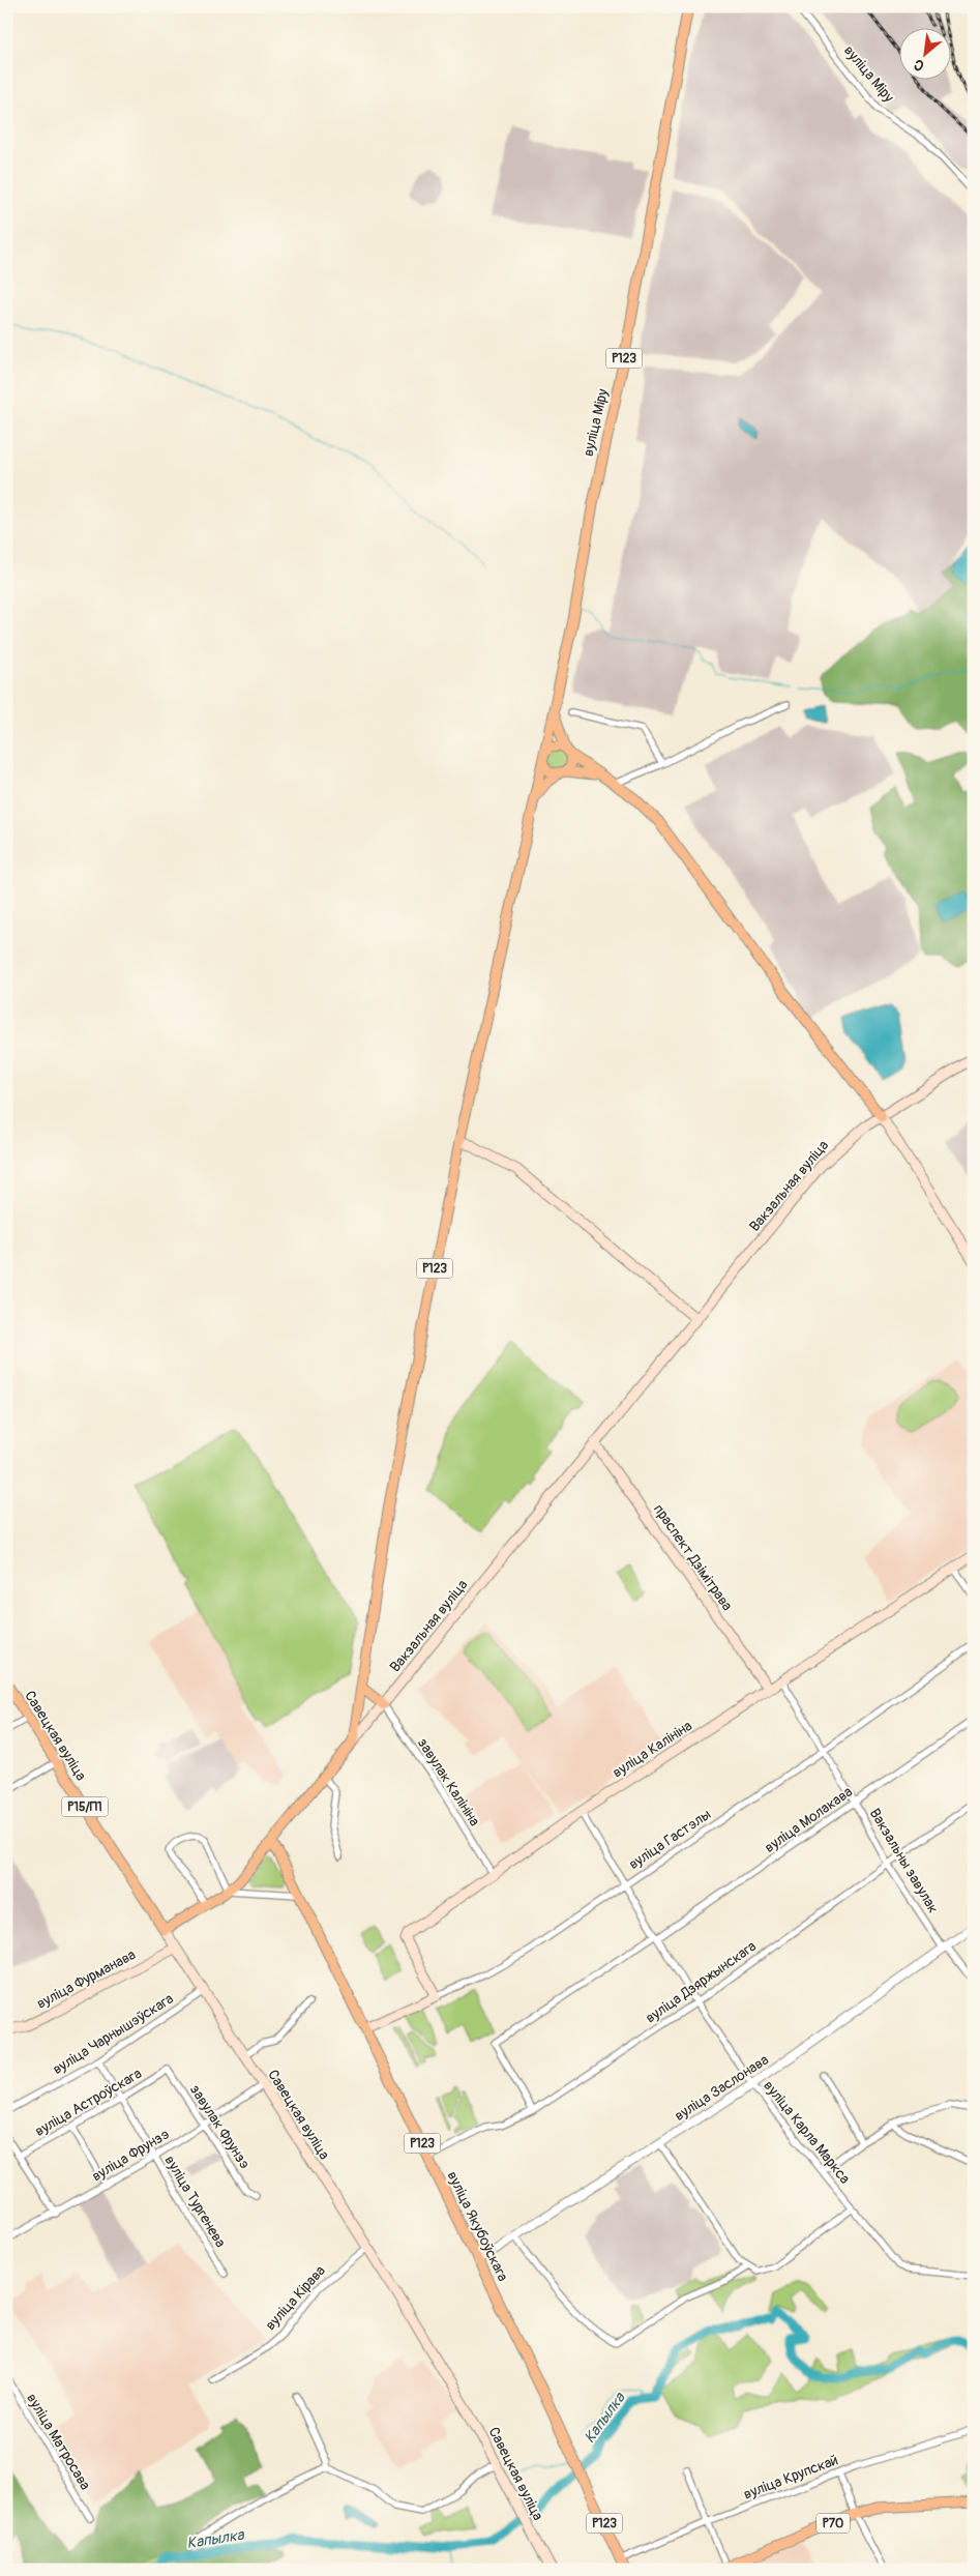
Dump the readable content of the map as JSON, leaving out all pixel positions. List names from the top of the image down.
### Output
{
  "streets": {
    "main road": [
      "вуліца Міру",
      "Р123",
      "Вакзальная вуліца",
      "праспект Дзімітрава",
      "Савецкая вуліца",
      "вуліца Калініна",
      "Р15/П1",
      "вуліца Гастэлы",
      "вуліца Фурманава",
      "вуліца Якубоўскага",
      "Р70"
    ],
    "street": [
      "завулак Калініна",
      "вуліца Молакава",
      "Вакзальны завулак",
      "вуліца Дзяржынскага",
      "вуліца Чарнышэўскага",
      "вуліца Заслонава",
      "вуліца Астроўскага",
      "завулак Фрунзэ",
      "вуліца Карла Маркса",
      "вуліца Фрунзэ",
      "вуліца Тургенева",
      "вуліца Кірава",
      "вуліца Матросава",
      "вуліца Крупскай"
    ]
  },
  "crossings": [
    ["вуліца Міру", "Р123"],
    ["Р123", "Вакзальная вуліца"],
    ["Вакзальная вуліца", "праспект Дзімітрава"],
    ["Вакзальная вуліца", "Савецкая вуліца"],
    ["Вакзальная вуліца", "завулак Калініна"],
    ["Вакзальная вуліца", "вуліца Якубоўскага"],
    ["праспект Дзімітрава", "вуліца Калініна"],
    ["Савецкая вуліца", "вуліца Фурманава"],
    ["Савецкая вуліца", "вуліца Чарнышэўскага"],
    ["Савецкая вуліца", "вуліца Фрунзэ"],
    ["Савецкая вуліца", "вуліца Кірава"],
    ["вуліца Калініна", "завулак Калініна"],
    ["вуліца Калініна", "вуліца Гастэлы"],
    ["вуліца Калініна", "Вакзальны завулак"],
    ["вуліца Калініна", "вуліца Карла Маркса"],
    ["вуліца Молакава", "Вакзальны завулак"],
    ["вуліца Молакава", "вуліца Дзяржынскага"],
    ["вуліца Молакава", "вуліца Карла Маркса"],
    ["вуліца Гастэлы", "Вакзальны завулак"],
    ["вуліца Гастэлы", "вуліца Карла Маркса"],
    ["вуліца Гастэлы", "вуліца Якубоўскага"],
    ["Вакзальны завулак", "вуліца Дзяржынскага"],
    ["Вакзальны завулак", "вуліца Заслонава"],
    ["вуліца Дзяржынскага", "вуліца Карла Маркса"],
    ["вуліца Дзяржынскага", "вуліца Якубоўскага"],
    ["вуліца Чарнышэўскага", "вуліца Тургенева"],
    ["вуліца Заслонава", "вуліца Карла Маркса"],
    ["вуліца Заслонава", "вуліца Якубоўскага"],
    ["вуліца Астроўскага", "завулак Фрунзэ"],
    ["вуліца Астроўскага", "вуліца Тургенева"],
    ["завулак Фрунзэ", "вуліца Фрунзэ"],
    ["вуліца Фрунзэ", "вуліца Тургенева"],
    ["вуліца Якубоўскага", "вуліца Крупскай"]
  ],
  "water": ["Капылка"],
  "north": "bottom left"
}
